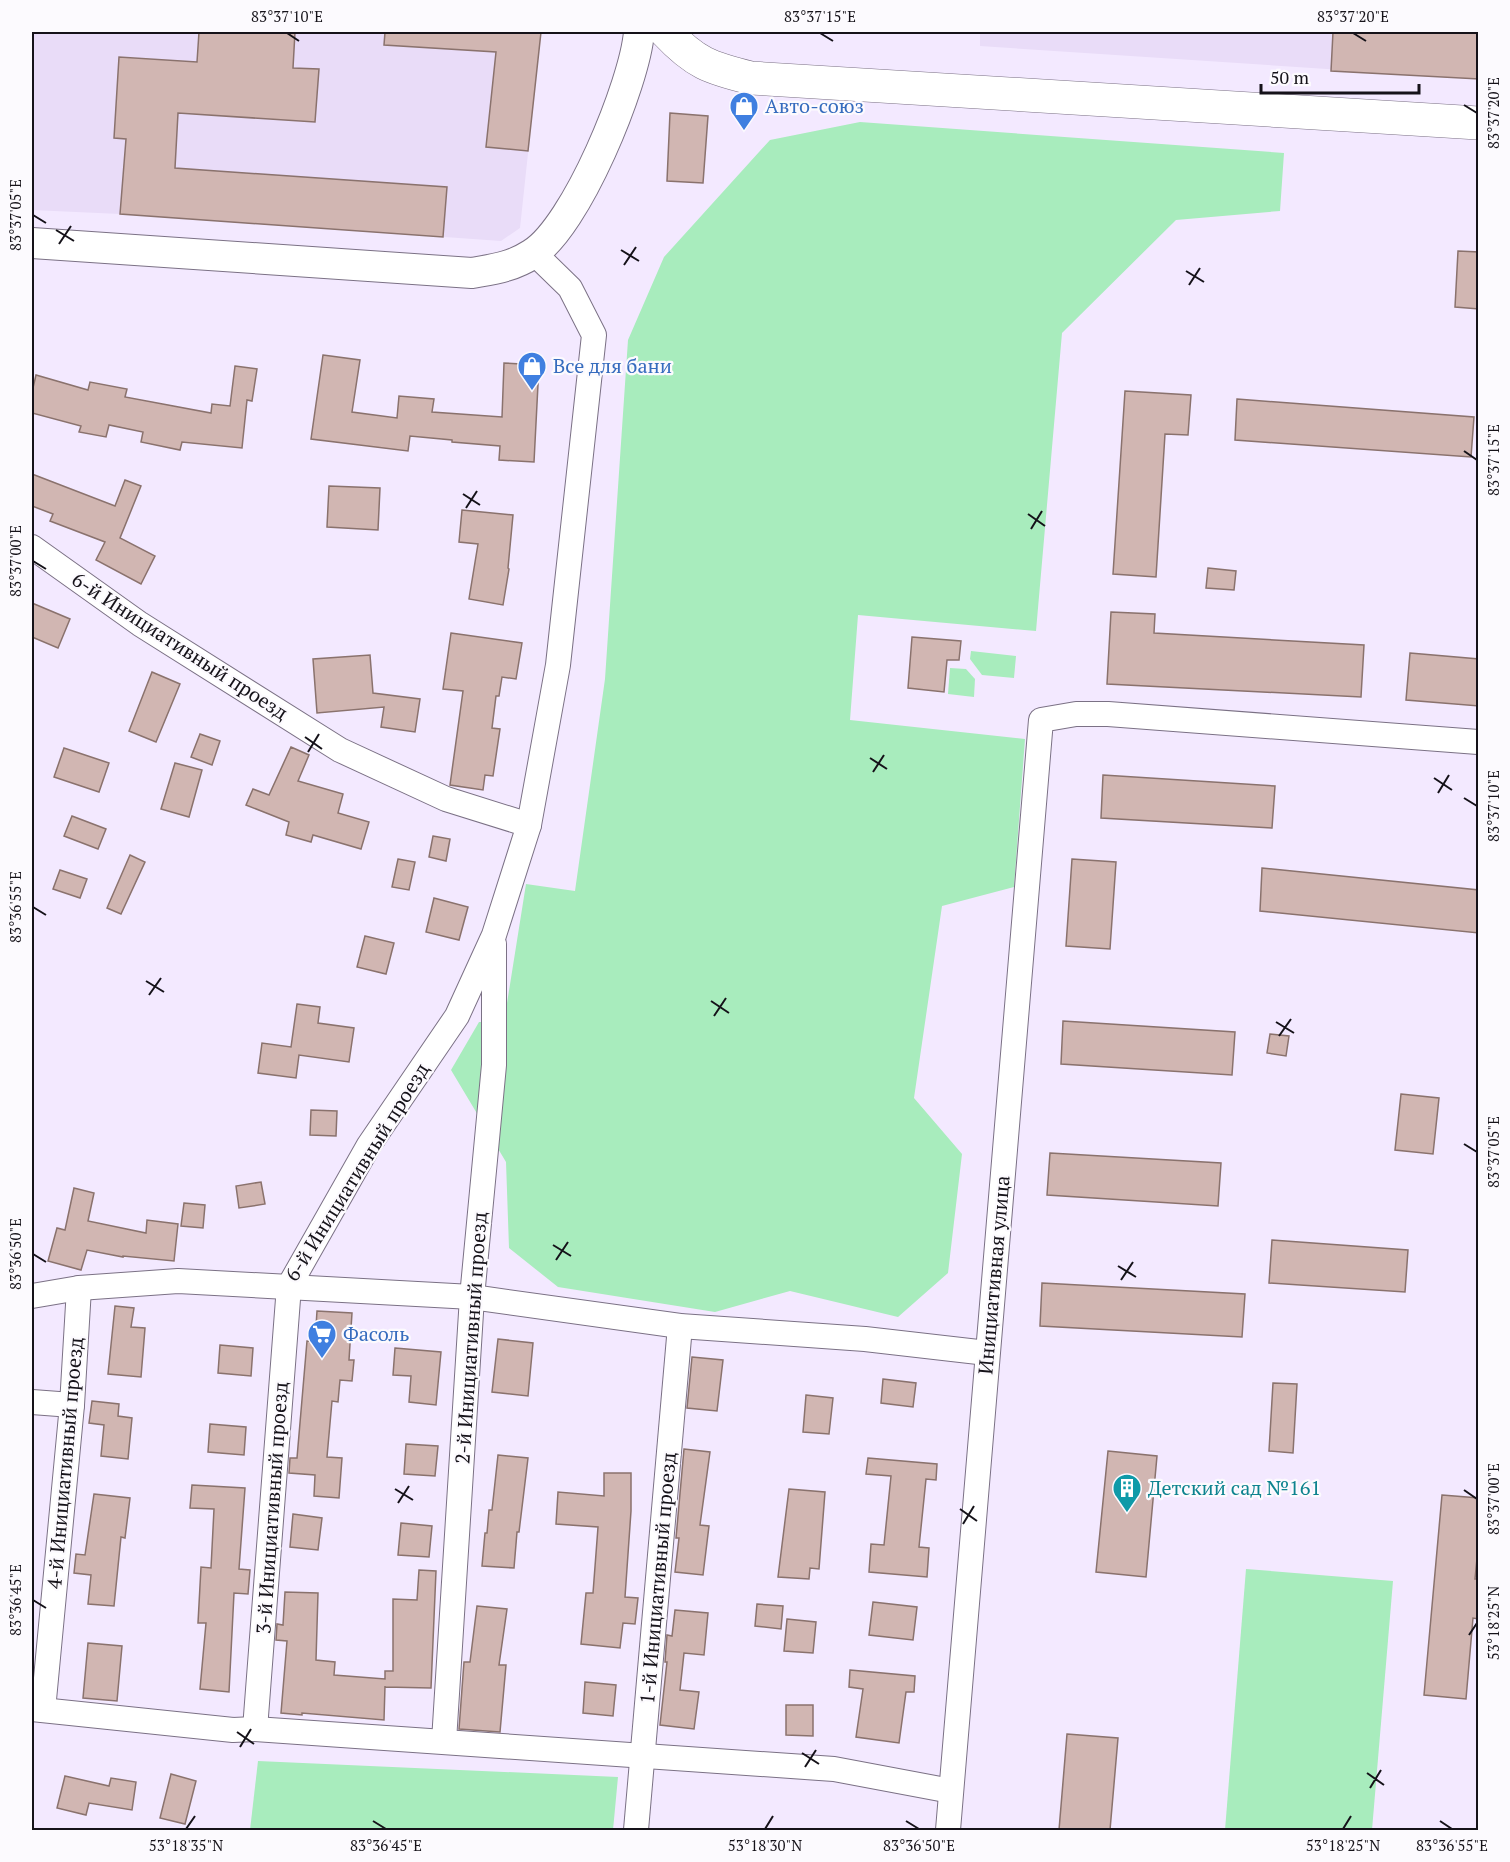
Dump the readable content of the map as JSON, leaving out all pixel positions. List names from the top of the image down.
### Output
{
  "streets": {
    "street": [
      "6-й Инициативный проезд",
      "Инициативная улица",
      "2-й Инициативный проезд",
      "4-й Инициативный проезд",
      "3-й Инициативный проезд",
      "1-й Инициативный проезд"
    ]
  },
  "crossings": [
    ["6-й Инициативный проезд", "2-й Инициативный проезд"],
    ["6-й Инициативный проезд", "4-й Инициативный проезд"],
    ["6-й Инициативный проезд", "3-й Инициативный проезд"]
  ],
  "places": {
    "shop": ["Авто-союз", "Все для бани"],
    "supermarket": ["Фасоль"],
    "building": ["Детский сад №161"]
  },
  "scale_bar": "50 m",
  "coordinates": [
    "83°37'10\"E",
    "83°37'15\"E",
    "83°37'20\"E",
    "83°37'05\"E",
    "83°37'00\"E",
    "83°36'55\"E",
    "83°36'50\"E",
    "83°36'45\"E",
    "53°18'25\"N",
    "53°18'35\"N",
    "53°18'30\"N"
  ]
}
